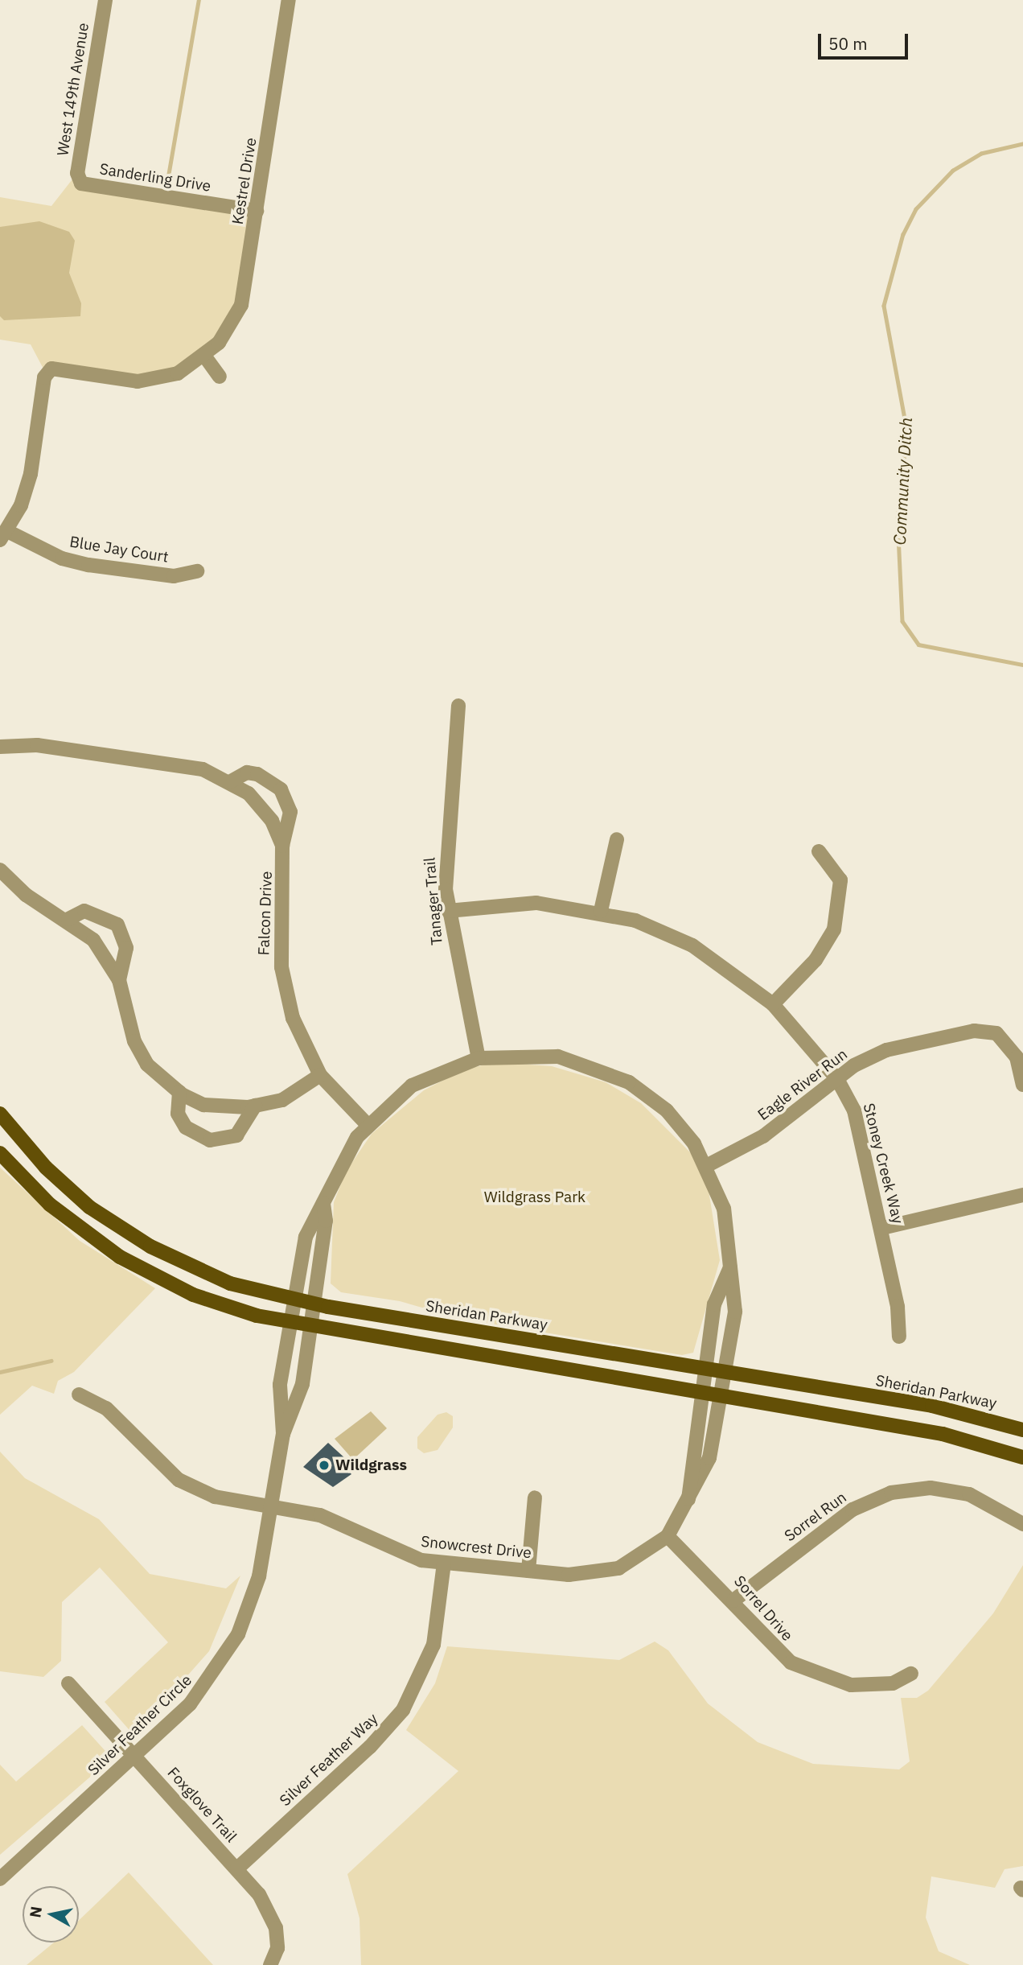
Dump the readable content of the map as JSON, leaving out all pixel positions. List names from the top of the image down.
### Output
{
  "streets": {
    "main road": ["Sheridan Parkway"],
    "street": [
      "West 149th Avenue",
      "Sanderling Drive",
      "Kestrel Drive",
      "Blue Jay Court",
      "Tanager Trail",
      "Falcon Drive",
      "Eagle River Run",
      "Stoney Creek Way",
      "Sorrel Run",
      "Snowcrest Drive",
      "Sorrel Drive",
      "Silver Feather Circle",
      "Silver Feather Way",
      "Foxglove Trail"
    ]
  },
  "crossings": [
    ["West 149th Avenue", "Sanderling Drive"],
    ["Sanderling Drive", "Kestrel Drive"],
    ["Kestrel Drive", "Blue Jay Court"],
    ["Tanager Trail", "Stoney Creek Way"],
    ["Tanager Trail", "Snowcrest Drive"],
    ["Tanager Trail", "Silver Feather Circle"],
    ["Falcon Drive", "Silver Feather Circle"],
    ["Eagle River Run", "Stoney Creek Way"],
    ["Eagle River Run", "Snowcrest Drive"],
    ["Sheridan Parkway", "Snowcrest Drive"],
    ["Sheridan Parkway", "Silver Feather Circle"],
    ["Sorrel Run", "Sorrel Drive"],
    ["Snowcrest Drive", "Sorrel Drive"],
    ["Snowcrest Drive", "Silver Feather Circle"],
    ["Snowcrest Drive", "Silver Feather Way"],
    ["Silver Feather Circle", "Foxglove Trail"],
    ["Silver Feather Way", "Foxglove Trail"]
  ],
  "water": ["Community Ditch"],
  "parks": ["Wildgrass Park"],
  "places": ["Wildgrass"],
  "scale_bar": "50 m",
  "north": "left"
}
